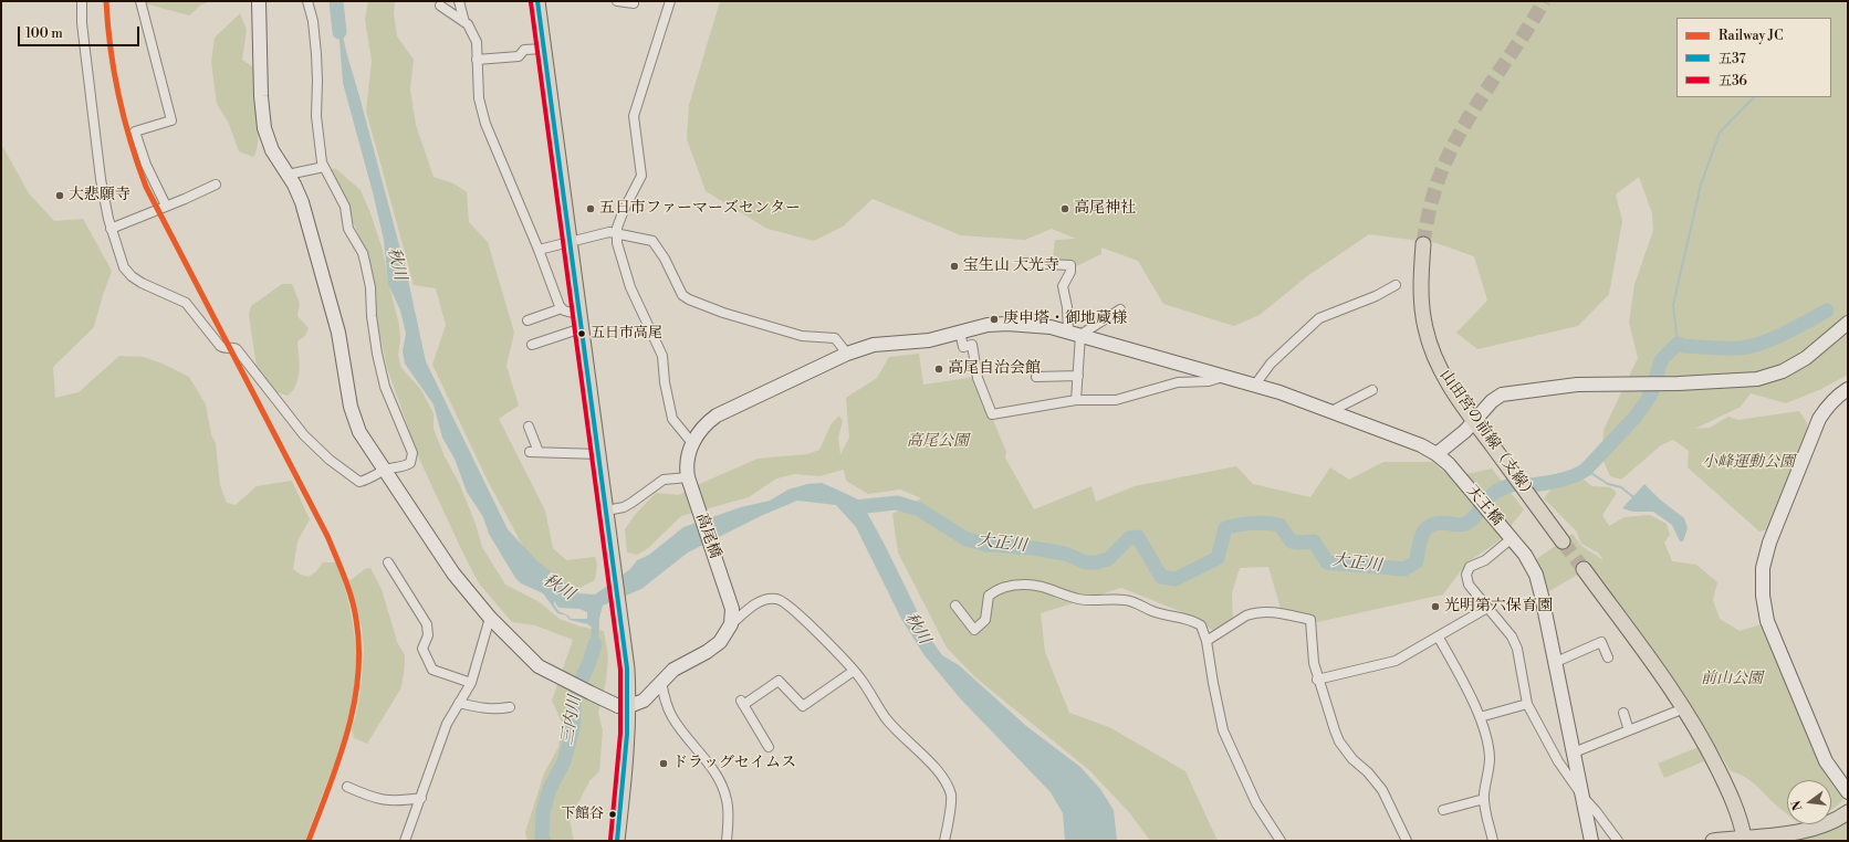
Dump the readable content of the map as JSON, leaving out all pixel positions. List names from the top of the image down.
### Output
{
  "streets": {
    "main road": ["山田宮の前線（支線）"],
    "street": ["天王橋", "高尾橋"]
  },
  "water": ["秋川", "大正川", "三内川"],
  "parks": ["高尾公園", "小峰運動公園", "前山公園"],
  "places": [
    "大悲願寺",
    "五日市ファーマーズセンター",
    "高尾神社",
    "宝生山 大光寺",
    "庚申塔・御地蔵様",
    "五日市高尾",
    "高尾自治会館",
    "光明第六保育園",
    "ドラッグセイムス",
    "下館谷"
  ],
  "lines": ["rail line JC", "transit line 五37", "transit line 五36"],
  "legend": ["Railway JC", "五37", "五36"],
  "scale_bar": "100 m",
  "north": "left"
}
